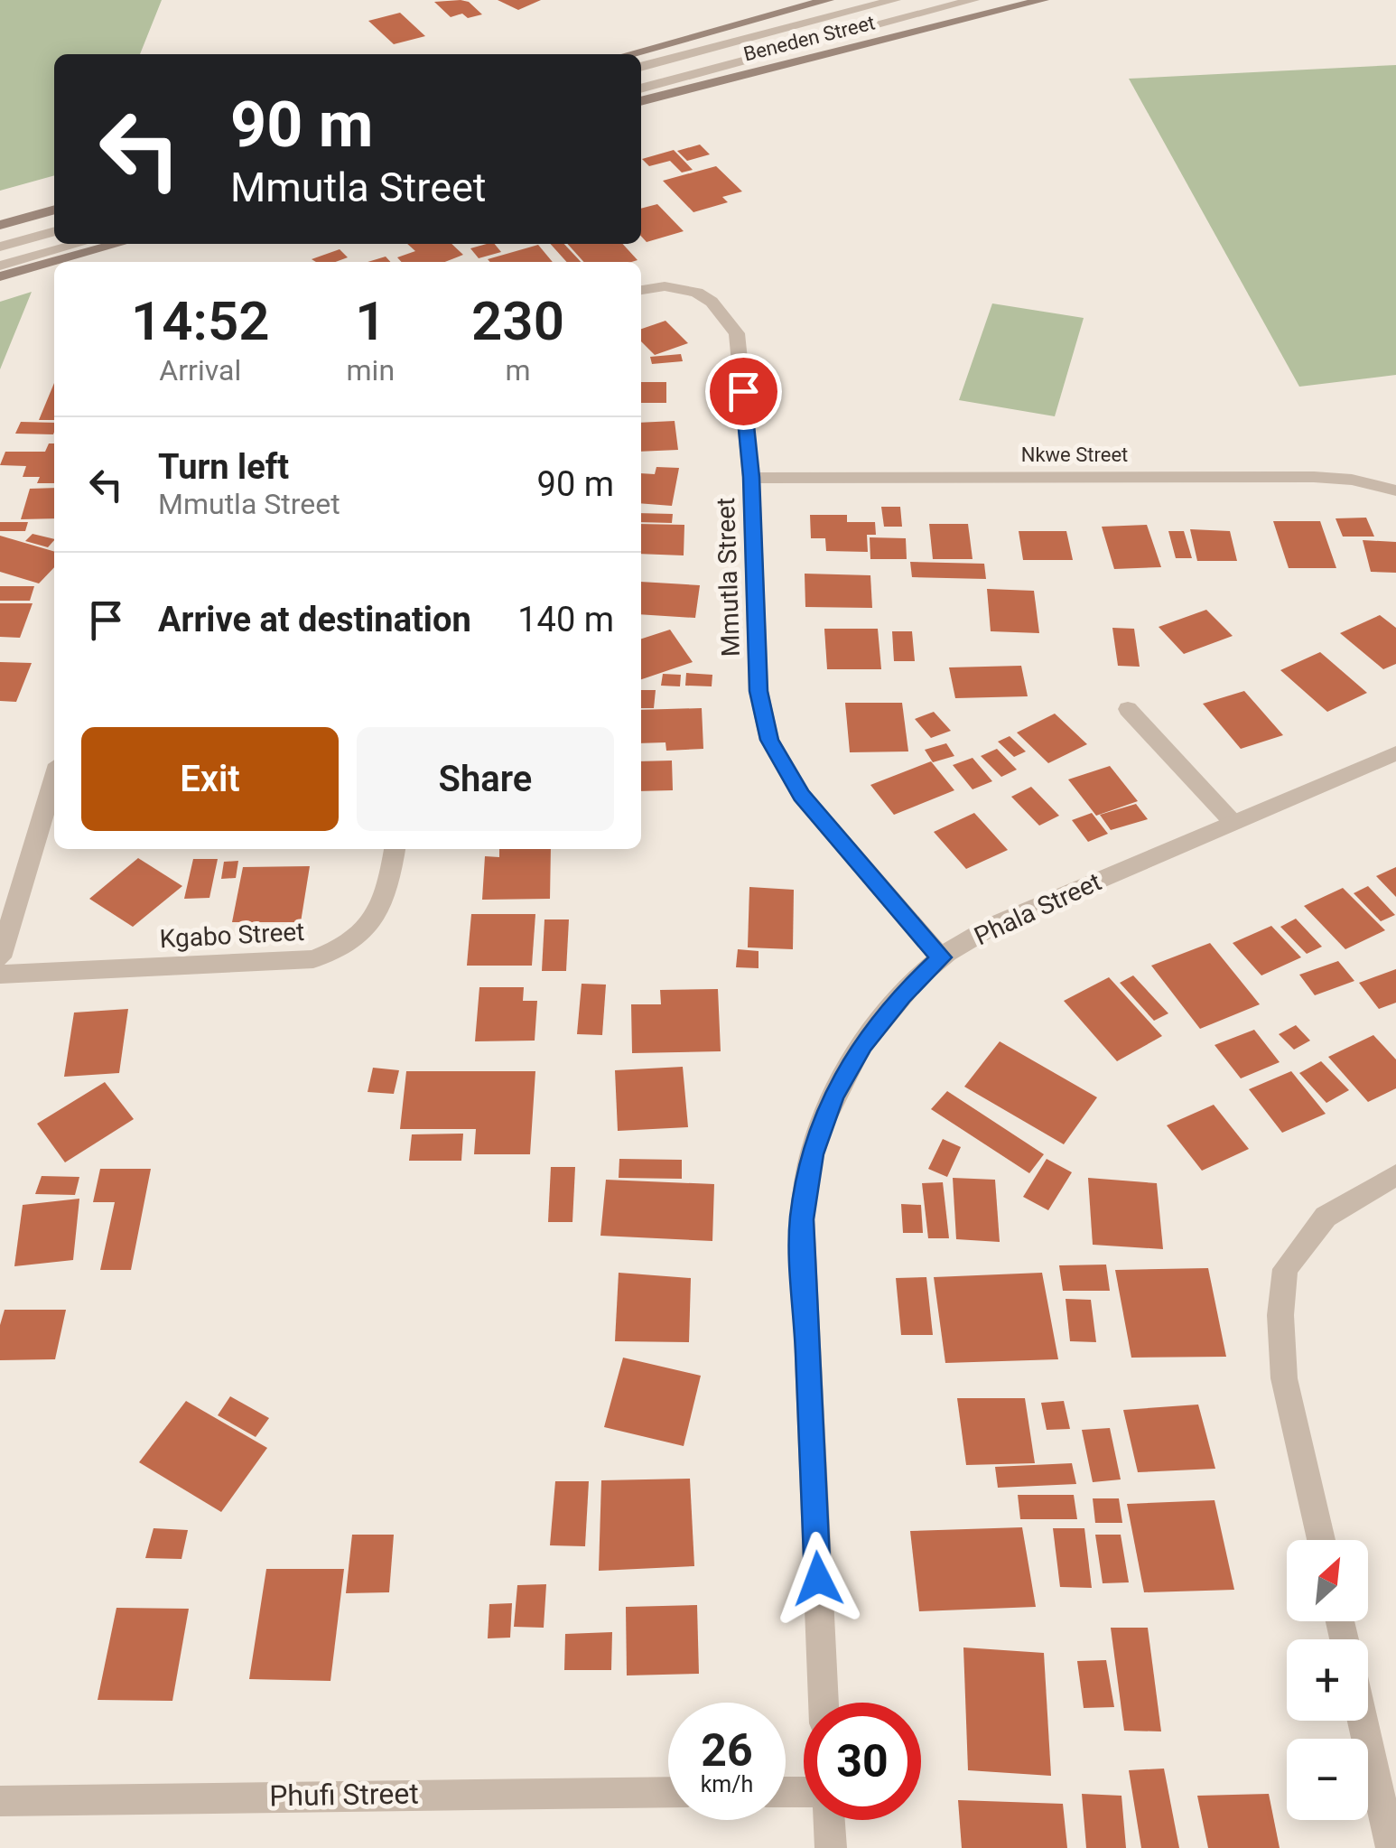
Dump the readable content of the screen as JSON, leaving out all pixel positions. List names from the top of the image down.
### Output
{
  "streets": {
    "main road": ["Beneden Street"],
    "street": [
      "Nkwe Street",
      "Mmutla Street",
      "Phala Street",
      "Kgabo Street",
      "Phufi Street"
    ]
  },
  "crossings": [
    ["Nkwe Street", "Mmutla Street"],
    ["Mmutla Street", "Phala Street"]
  ],
  "north": "top right",
  "page": {
    "turn": ["90 m", "Mmutla Street"],
    "eta": [
      "14:52",
      "Arrival",
      "1",
      "min",
      "230",
      "m"
    ],
    "list": [
      {
        "name": "Turn left",
        "note": "Mmutla Street",
        "value": "90 m"
      },
      {
        "name": "Arrive at destination",
        "value": "140 m"
      }
    ],
    "buttons": ["Exit", "Share"],
    "map_buttons": ["+", "−"],
    "speed": "26 km/h",
    "limit": "30"
  }
}
